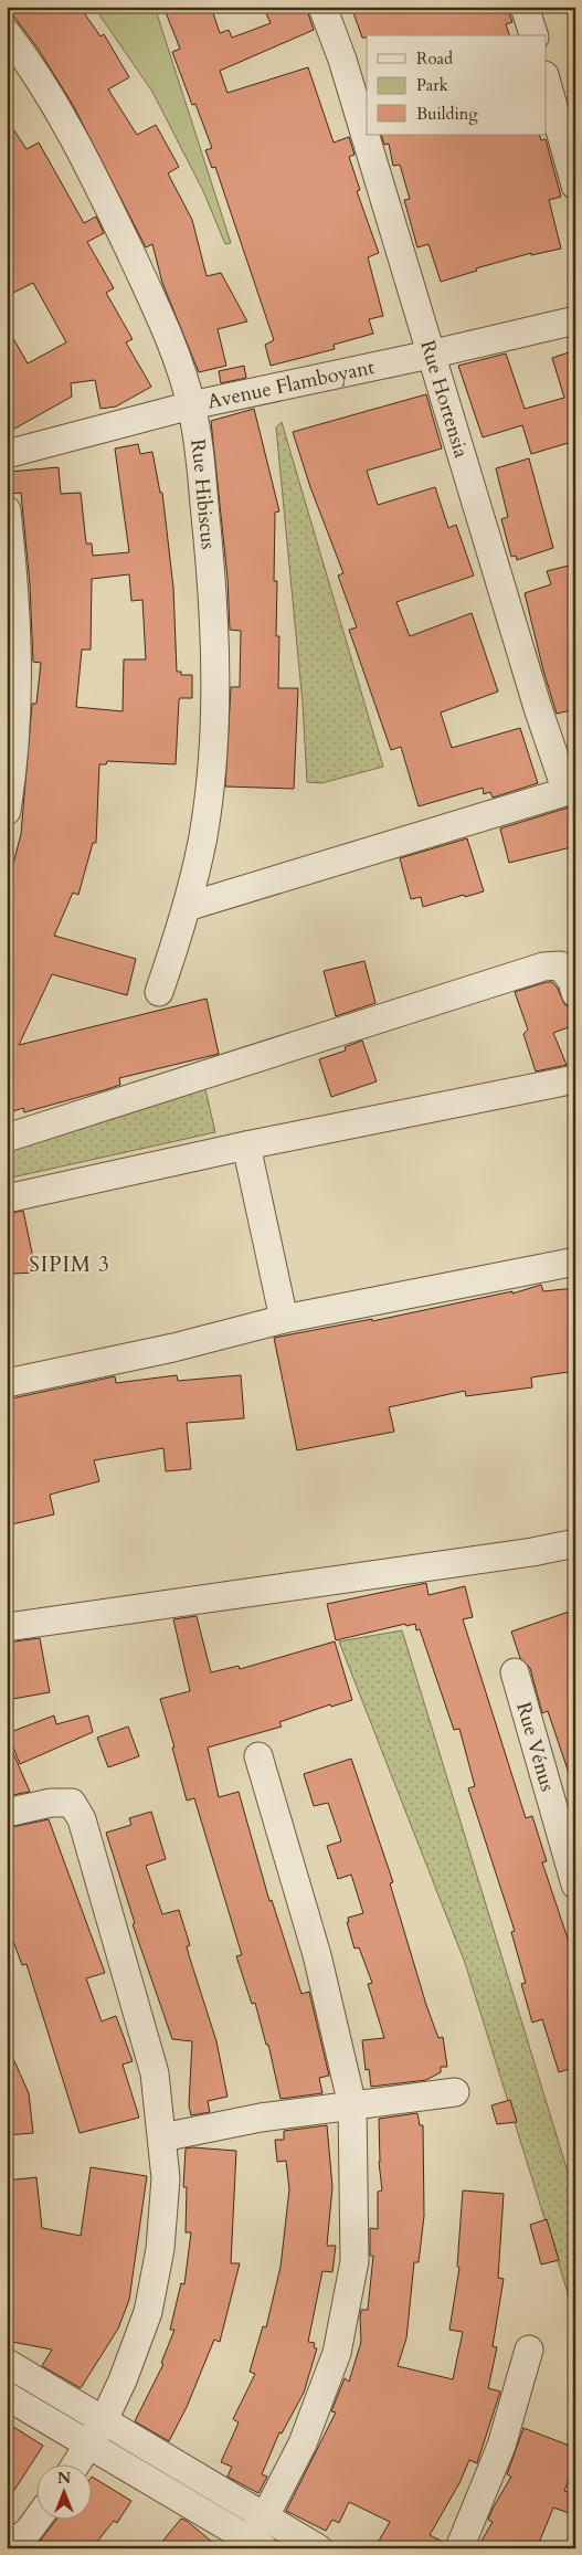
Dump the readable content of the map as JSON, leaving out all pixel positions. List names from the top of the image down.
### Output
{
  "streets": {
    "street": [
      "Avenue Flamboyant",
      "Rue Hortensia",
      "Rue Hibiscus",
      "Rue Vénus"
    ]
  },
  "crossings": [
    ["Avenue Flamboyant", "Rue Hortensia"],
    ["Avenue Flamboyant", "Rue Hibiscus"]
  ],
  "districts": ["SIPIM 3"],
  "legend": ["Road", "Park", "Building"],
  "north": "top"
}
